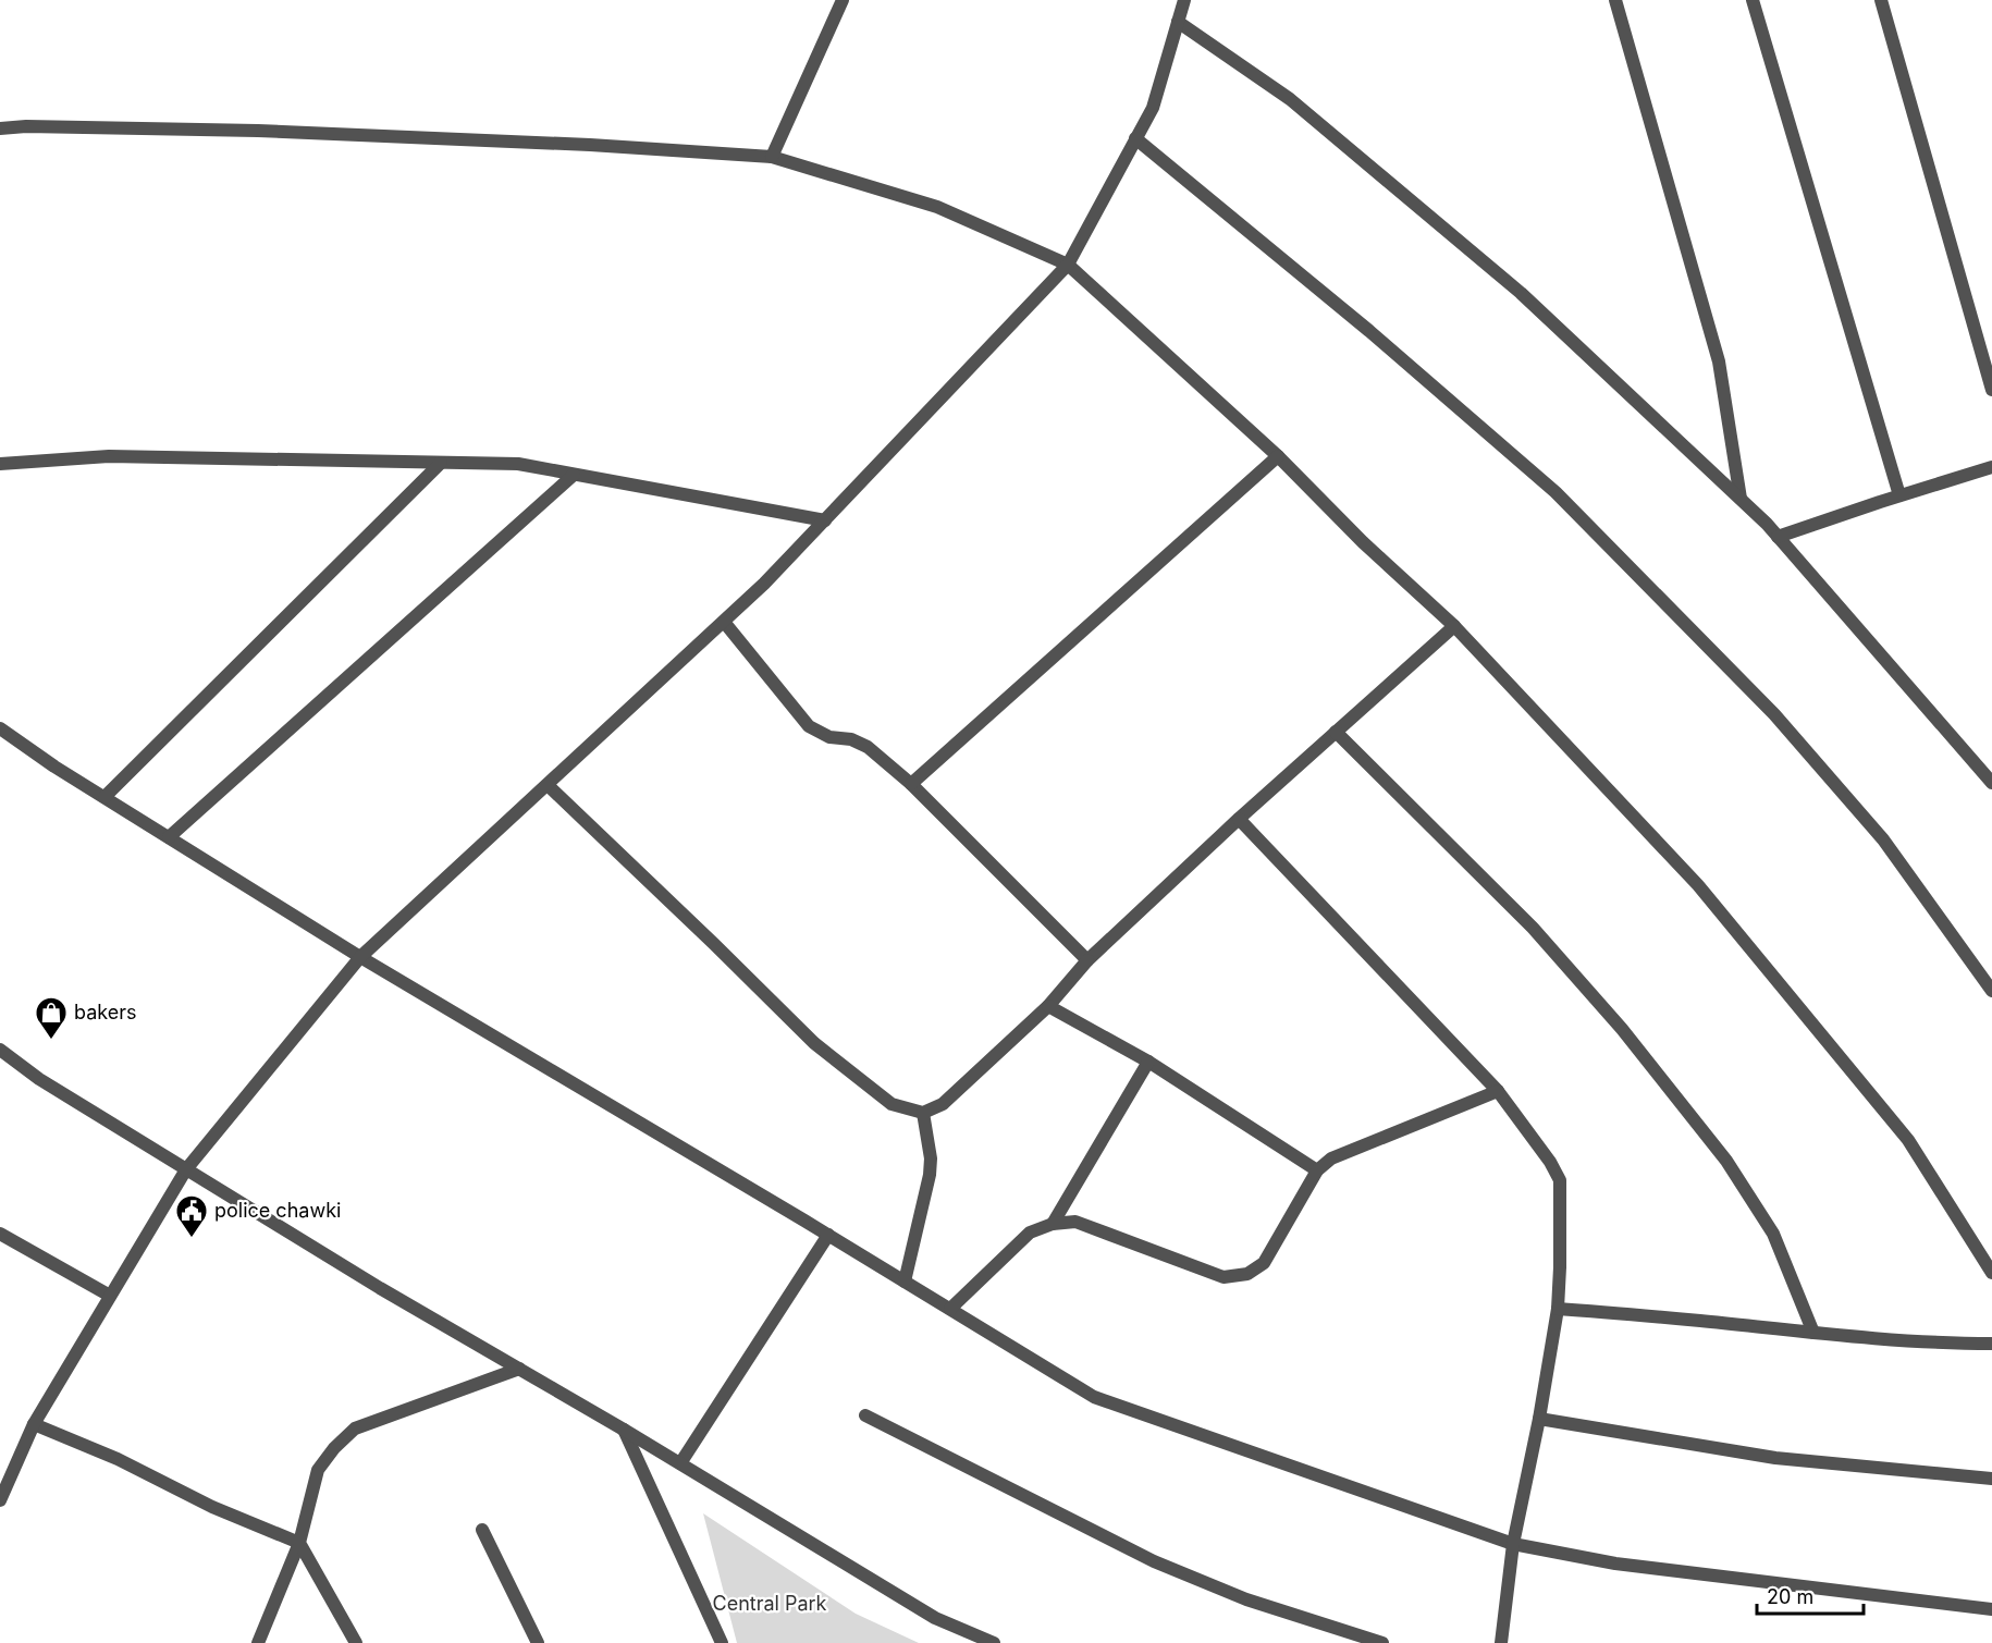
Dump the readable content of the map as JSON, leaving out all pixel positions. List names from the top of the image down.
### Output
{
  "parks": ["Central Park"],
  "places": {
    "shop": ["bakers"],
    "public building": ["police chawki"]
  },
  "scale_bar": "20 m"
}
